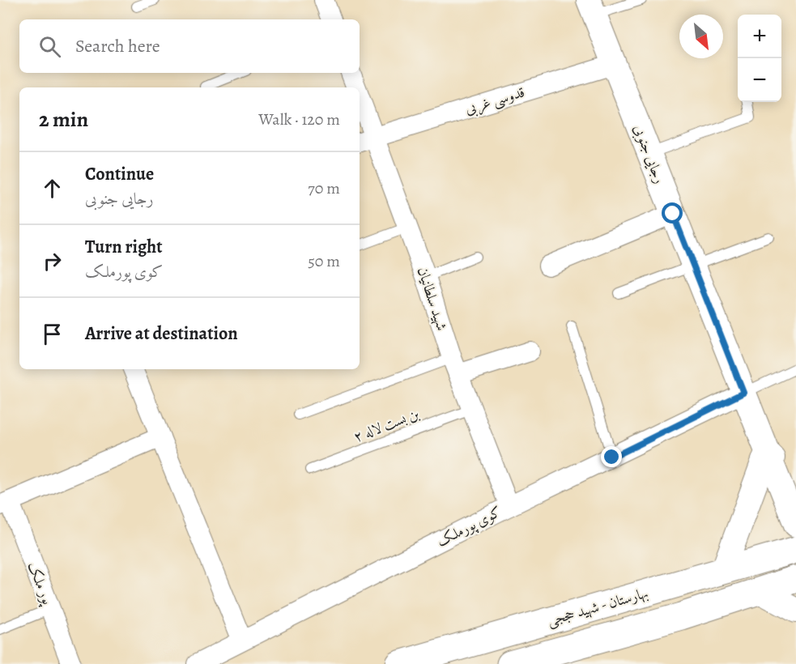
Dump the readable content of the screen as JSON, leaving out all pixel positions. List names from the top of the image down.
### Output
{
  "streets": {
    "main road": ["بهارستان - شهید حججی"],
    "street": [
      "قدوسی غربی",
      "رجایی جنوبی",
      "شهید سلطانیان",
      "کوی پورملک",
      "پور ملک"
    ],
    "lane": ["بن بست لاله ۲"]
  },
  "crossings": [
    ["قدوسی غربی", "رجایی جنوبی"],
    ["قدوسی غربی", "شهید سلطانیان"],
    ["رجایی جنوبی", "کوی پورملک"],
    ["شهید سلطانیان", "بن بست لاله ۲"],
    ["شهید سلطانیان", "کوی پورملک"]
  ],
  "north": "bottom right",
  "page": {
    "map_buttons": ["+", "−"],
    "search": "Search here",
    "heading": ["2 min", "Walk · 120 m"],
    "list": [
      ["Continue", "رجایی جنوبی", "70 m"],
      ["Turn right", "کوی پورملک", "50 m"],
      "Arrive at destination"
    ]
  }
}
